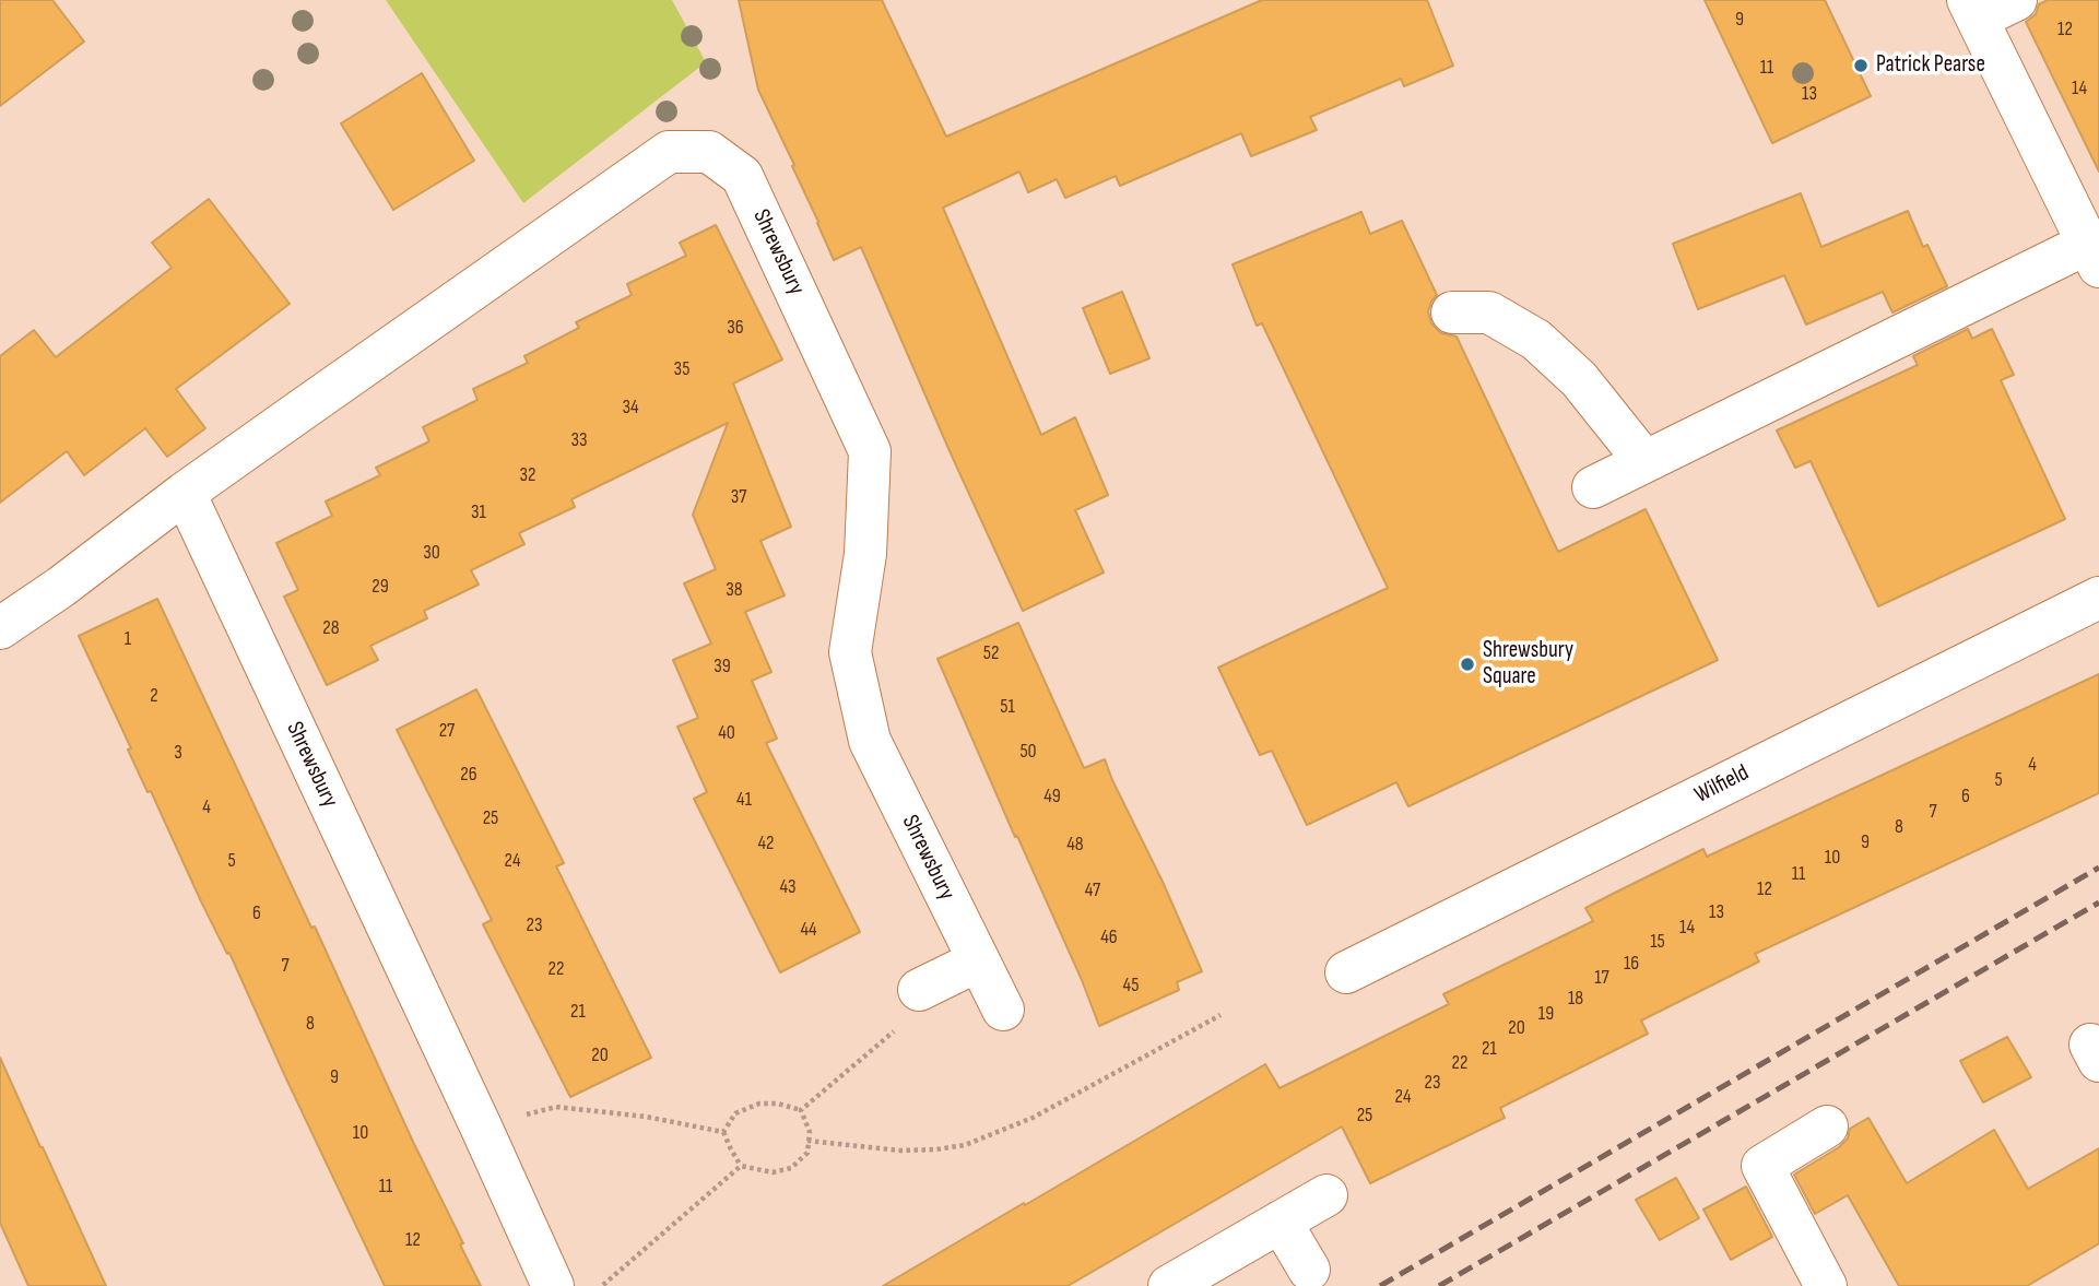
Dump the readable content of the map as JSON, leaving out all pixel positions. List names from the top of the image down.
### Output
{
  "streets": {
    "street": ["Shrewsbury", "Wilfield"]
  },
  "places": ["Patrick Pearse", "Shrewsbury Square"],
  "house_numbers": [
    "9",
    "12",
    "11",
    "14",
    "13",
    "36",
    "35",
    "34",
    "33",
    "32",
    "37",
    "31",
    "30",
    "29",
    "38",
    "28",
    "1",
    "52",
    "39",
    "2",
    "51",
    "27",
    "40",
    "50",
    "3",
    "4",
    "26",
    "5",
    "49",
    "6",
    "41",
    "4",
    "7",
    "25",
    "8",
    "9",
    "42",
    "48",
    "10",
    "5",
    "24",
    "11",
    "43",
    "12",
    "47",
    "13",
    "6",
    "23",
    "14",
    "44",
    "46",
    "15",
    "16",
    "7",
    "22",
    "17",
    "45",
    "18",
    "21",
    "19",
    "8",
    "20",
    "21",
    "20",
    "22",
    "9",
    "23",
    "24",
    "25",
    "10",
    "11",
    "12"
  ]
}
